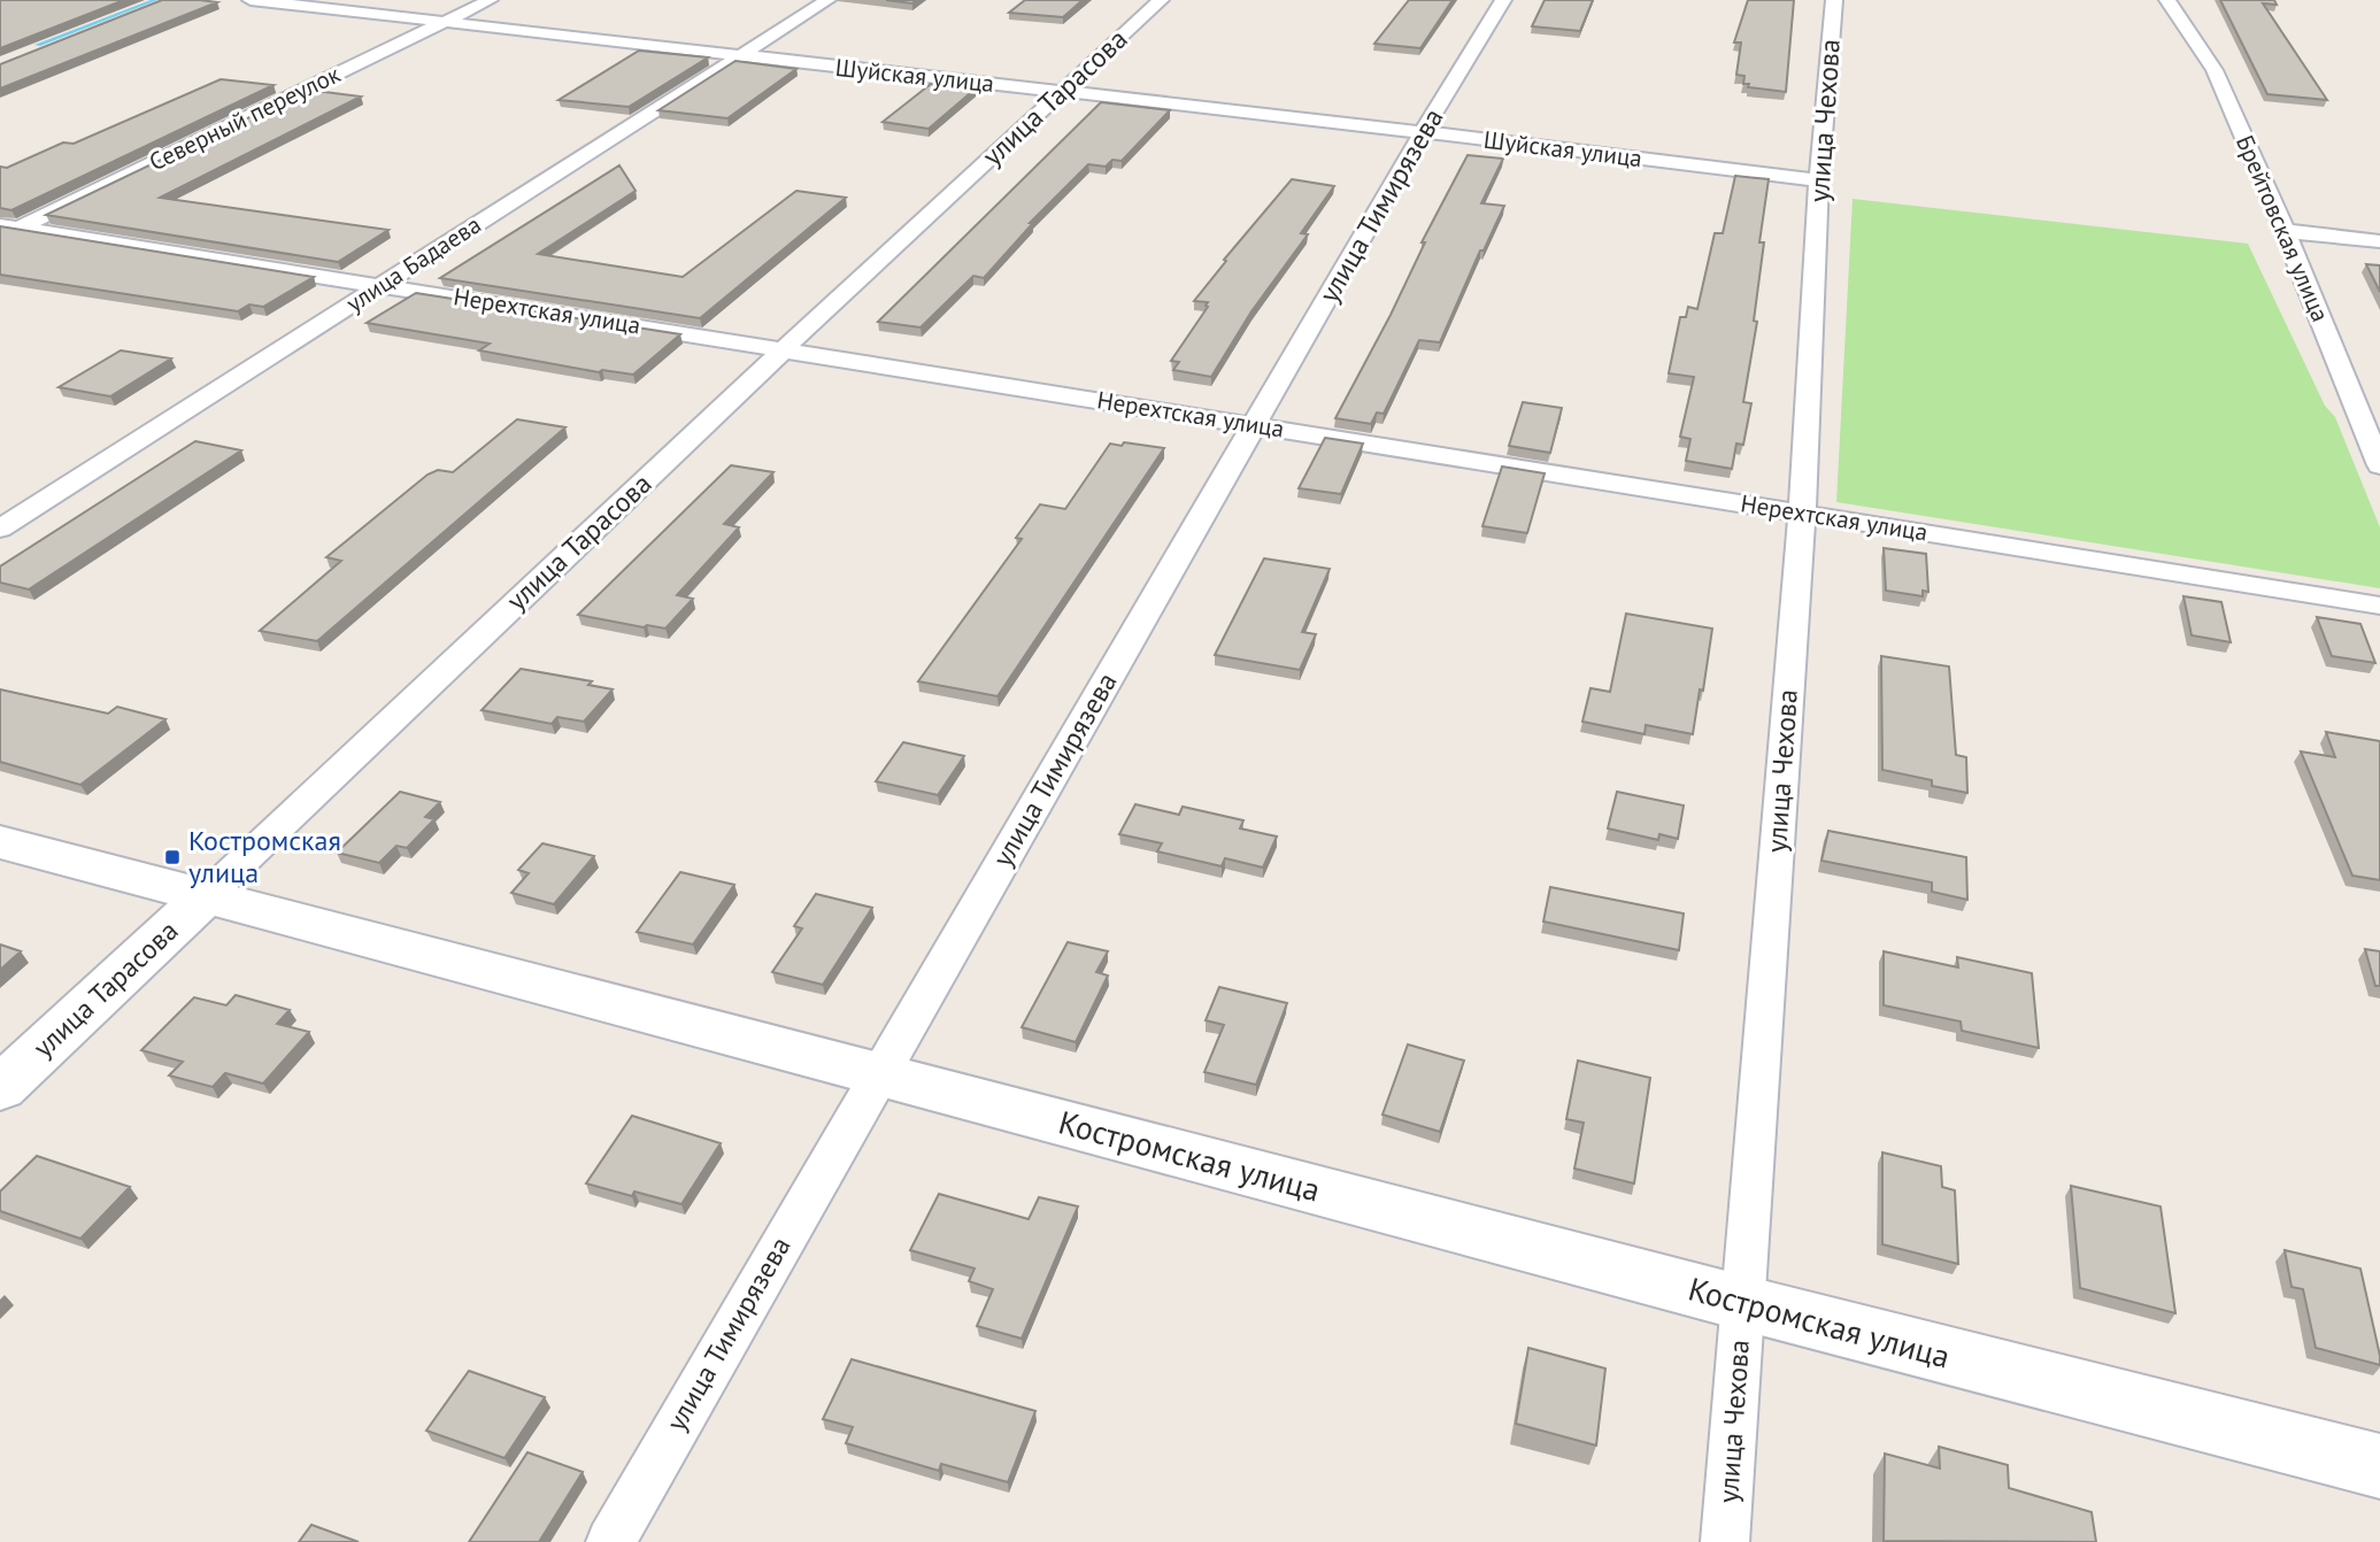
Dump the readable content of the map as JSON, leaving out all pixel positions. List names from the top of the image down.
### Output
{
  "streets": {
    "street": [
      "Шуйская улица",
      "улица Тарасова",
      "Северный переулок",
      "улица Чехова",
      "улица Тимирязева",
      "Брейтовская улица",
      "улица Бадаева",
      "Нерехтская улица",
      "Костромская улица"
    ]
  },
  "crossings": [
    ["Шуйская улица", "улица Тарасова"],
    ["Шуйская улица", "Северный переулок"],
    ["Шуйская улица", "улица Чехова"],
    ["Шуйская улица", "улица Тимирязева"],
    ["Шуйская улица", "улица Бадаева"],
    ["улица Тарасова", "Нерехтская улица"],
    ["улица Тарасова", "Костромская улица"],
    ["Северный переулок", "Нерехтская улица"],
    ["улица Чехова", "Нерехтская улица"],
    ["улица Чехова", "Костромская улица"],
    ["улица Тимирязева", "Нерехтская улица"],
    ["улица Тимирязева", "Костромская улица"],
    ["улица Бадаева", "Нерехтская улица"]
  ],
  "places": {
    "transit": ["Костромская улица"]
  }
}
